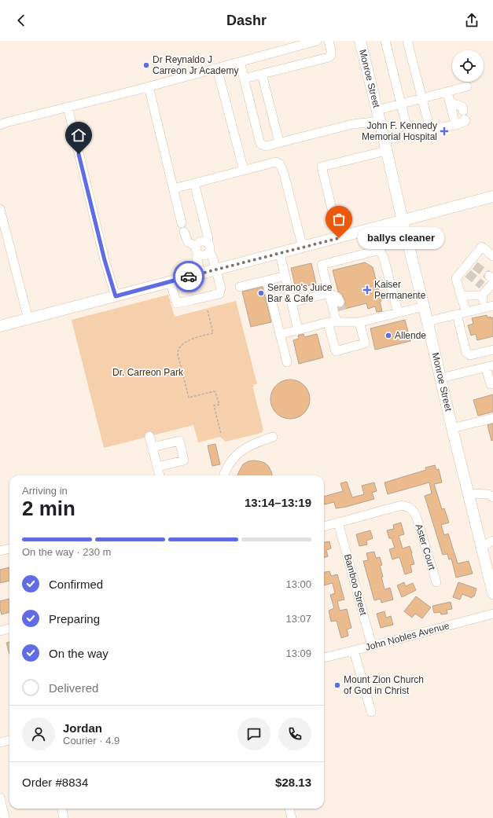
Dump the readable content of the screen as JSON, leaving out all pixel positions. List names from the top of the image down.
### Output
{
  "streets": {
    "main road": ["Monroe Street"],
    "street": ["Aster Court", "Bamboo Street", "John Nobles Avenue"]
  },
  "crossings": [
    ["Aster Court", "Bamboo Street"],
    ["Bamboo Street", "John Nobles Avenue"]
  ],
  "parks": ["Dr. Carreon Park"],
  "places": {
    "other": [
      "Dr Reynaldo J Carreon Jr Academy",
      "ballys cleaner",
      "Serrano's Juice Bar & Cafe",
      "Allende",
      "Mount Zion Church of God in Christ"
    ],
    "health": ["John F. Kennedy Memorial Hospital", "Kaiser Permanente"]
  },
  "page": {
    "header": "Dashr",
    "bubble": "ballys cleaner",
    "heading": ["2 min", "Arriving in", "13:14–13:19"],
    "panel": [
      "Jordan",
      "Courier · 4.9",
      "Order #8834",
      "$28.13"
    ],
    "bar": "On the way · 230 m",
    "list": [
      ["Confirmed", "13:00"],
      ["Preparing", "13:07"],
      ["On the way", "13:09"],
      "Delivered"
    ]
  }
}
